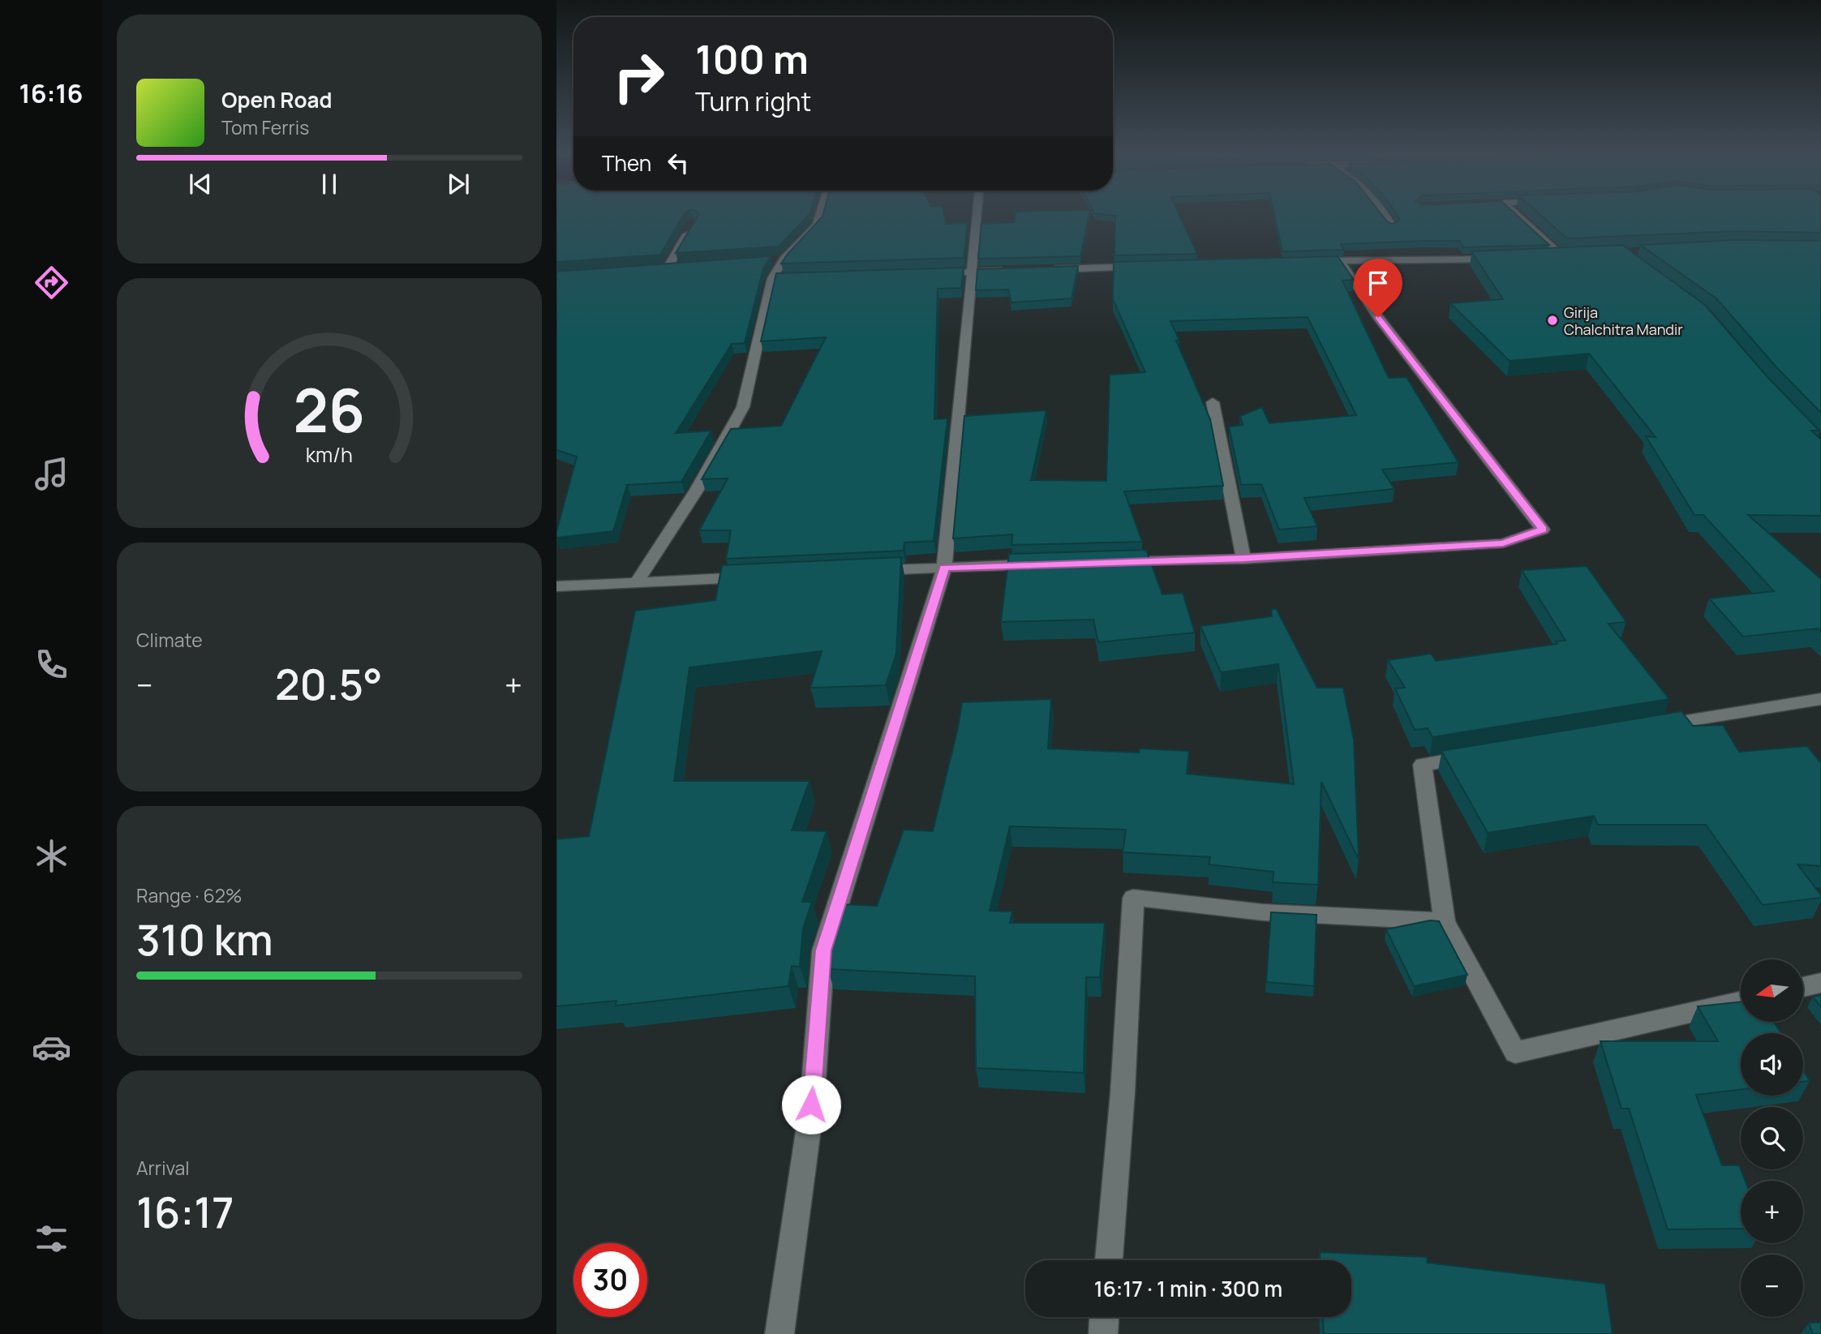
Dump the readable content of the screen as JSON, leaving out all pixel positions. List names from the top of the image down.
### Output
{
  "places": ["Girija Chalchitra Mandir"],
  "north": "left",
  "page": {
    "tabs": "16:16",
    "turn": ["100 m", "Turn right"],
    "song": ["Open Road", "Tom Ferris"],
    "then": "Then",
    "tile": [
      "Climate",
      ["Range · 62%", "310 km"],
      ["Arrival", "16:17"]
    ],
    "heat": ["−", "20.5°", "+"],
    "map_buttons": ["+", "−"],
    "limit": "30",
    "trip": "16:17 · 1 min · 300 m",
    "gauge": ["26", "km/h"]
  }
}
